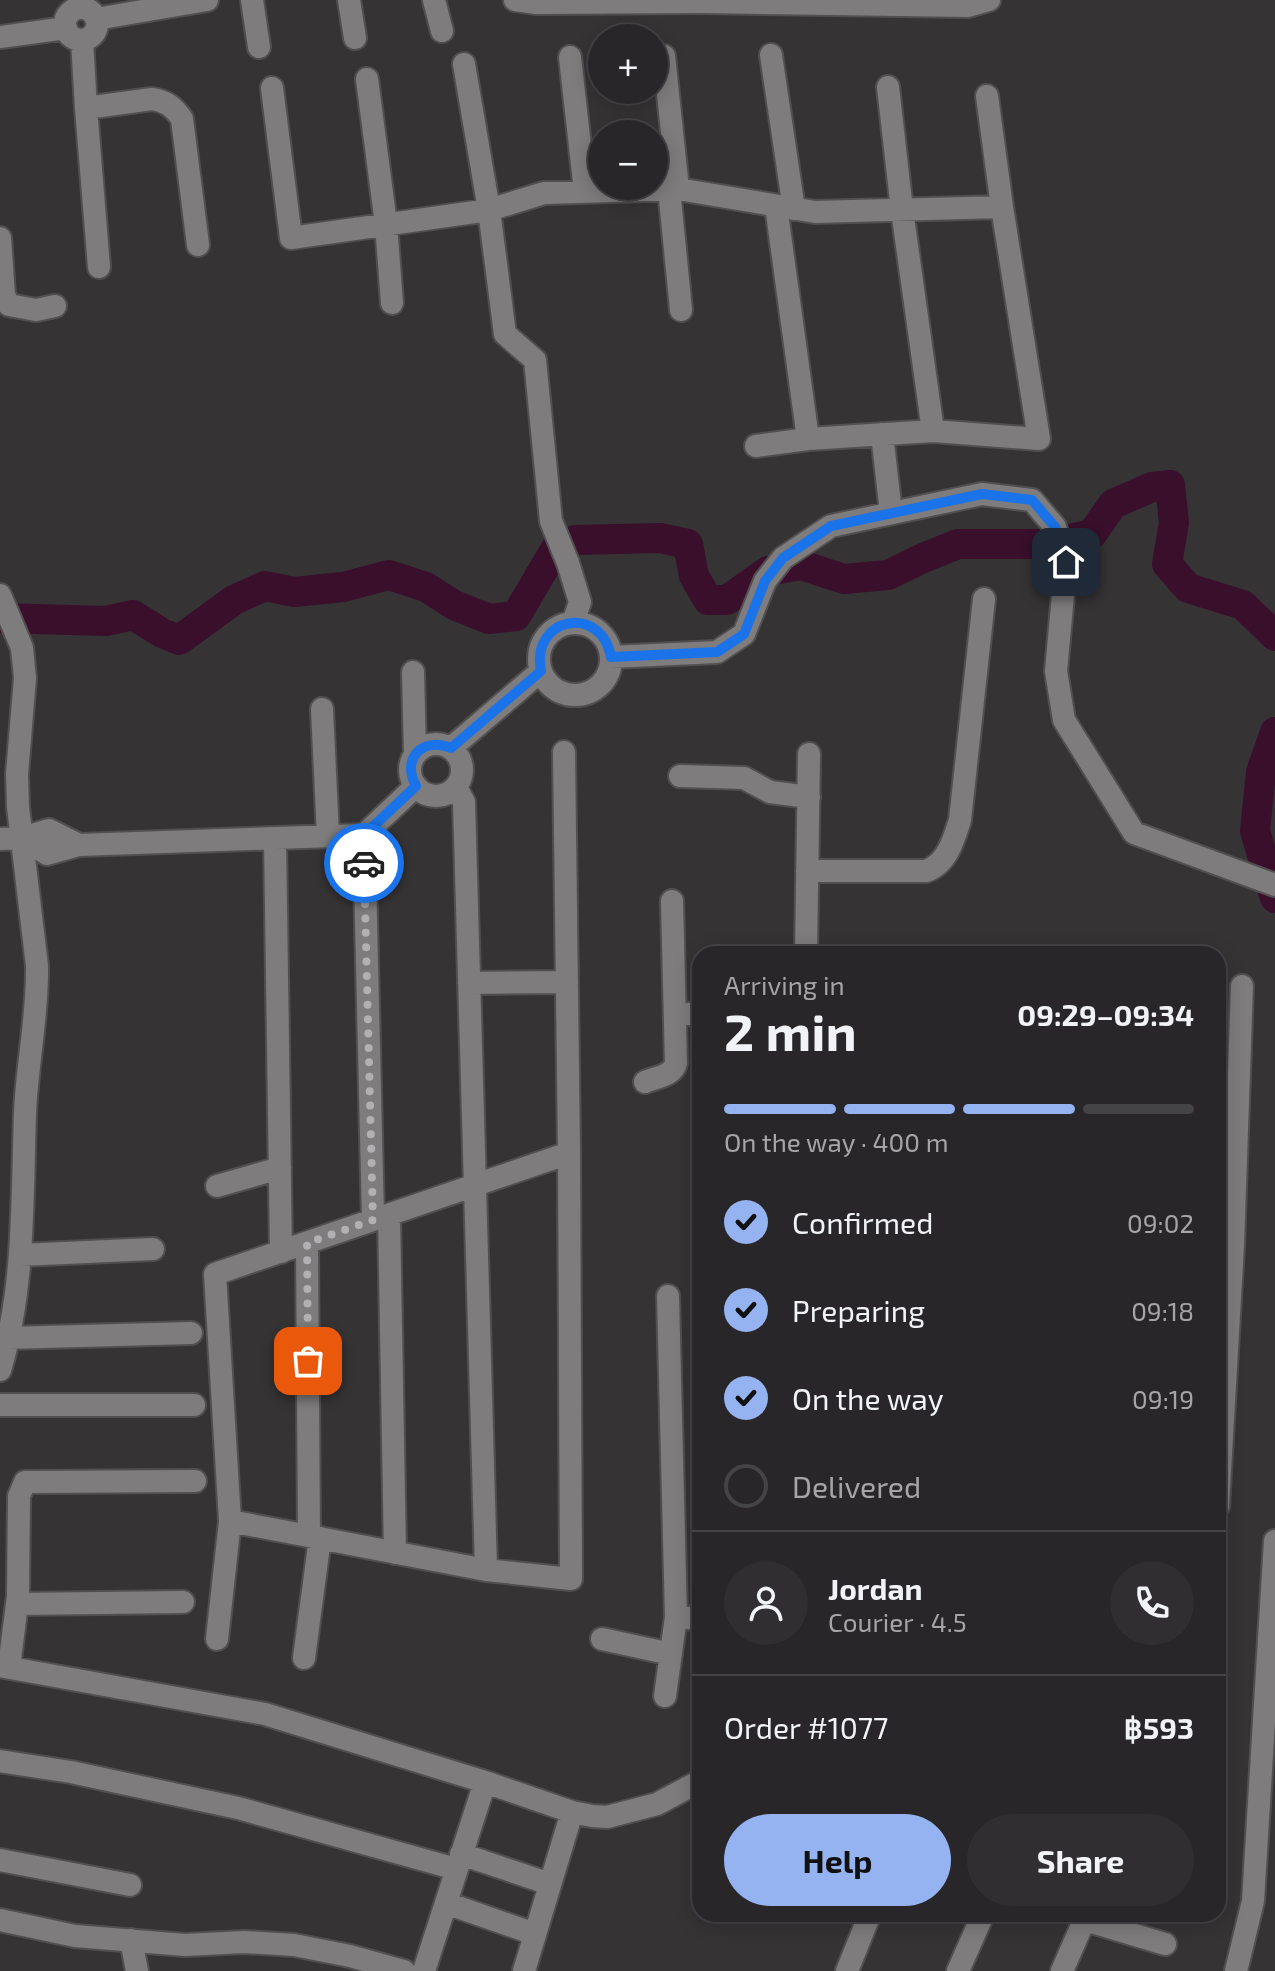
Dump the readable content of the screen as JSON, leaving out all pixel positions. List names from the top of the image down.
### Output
{
  "page": {
    "map_buttons": ["+", "−"],
    "heading": ["2 min", "Arriving in", "09:29–09:34"],
    "panel": [
      "Jordan",
      "Courier · 4.5",
      "Order #1077",
      "฿593"
    ],
    "bar": "On the way · 400 m",
    "list": [
      ["Confirmed", "09:02"],
      ["Preparing", "09:18"],
      ["On the way", "09:19"],
      "Delivered"
    ],
    "buttons": ["Help", "Share"]
  }
}
